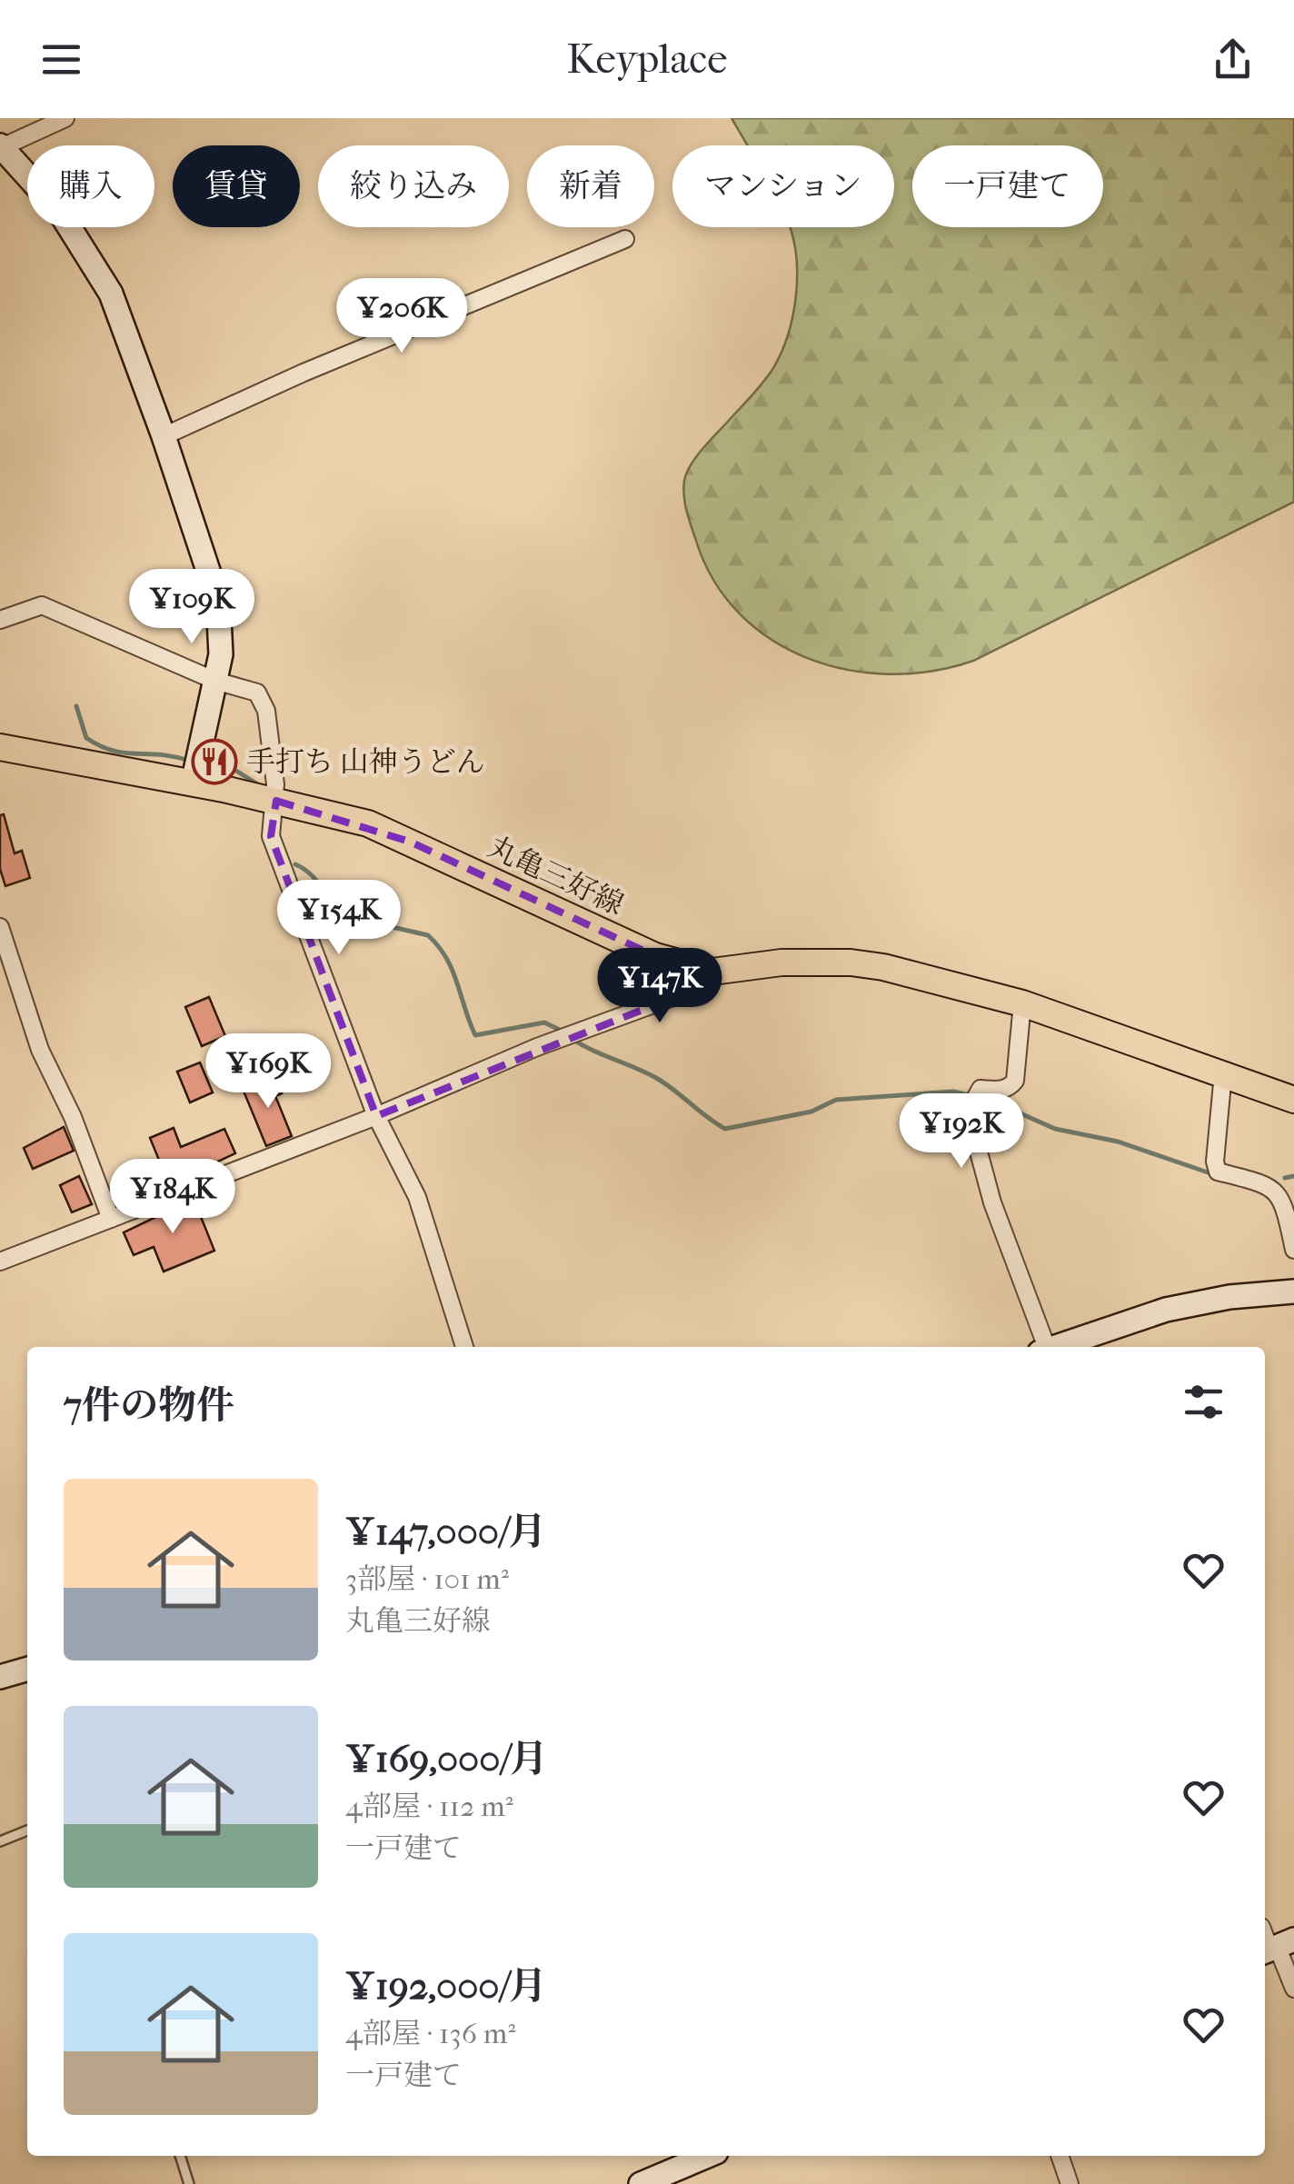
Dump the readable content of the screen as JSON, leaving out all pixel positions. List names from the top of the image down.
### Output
{
  "streets": {
    "main road": ["丸亀三好線"]
  },
  "places": {
    "restaurant": ["手打ち 山神うどん"]
  },
  "page": {
    "header": "Keyplace",
    "chip": [
      "購入",
      "賃貸",
      "絞り込み",
      "新着",
      "マンション",
      "一戸建て"
    ],
    "price": [
      "¥206K",
      "¥109K",
      "¥154K",
      "¥147K",
      "¥169K",
      "¥192K",
      "¥184K"
    ],
    "heading": "7件の物件",
    "list": [
      {
        "name": "¥147,000/月",
        "note": "3部屋 · 101 m² · 丸亀三好線"
      },
      {
        "name": "¥169,000/月",
        "note": "4部屋 · 112 m² · 一戸建て"
      },
      {
        "name": "¥192,000/月",
        "note": "4部屋 · 136 m² · 一戸建て"
      }
    ]
  }
}
